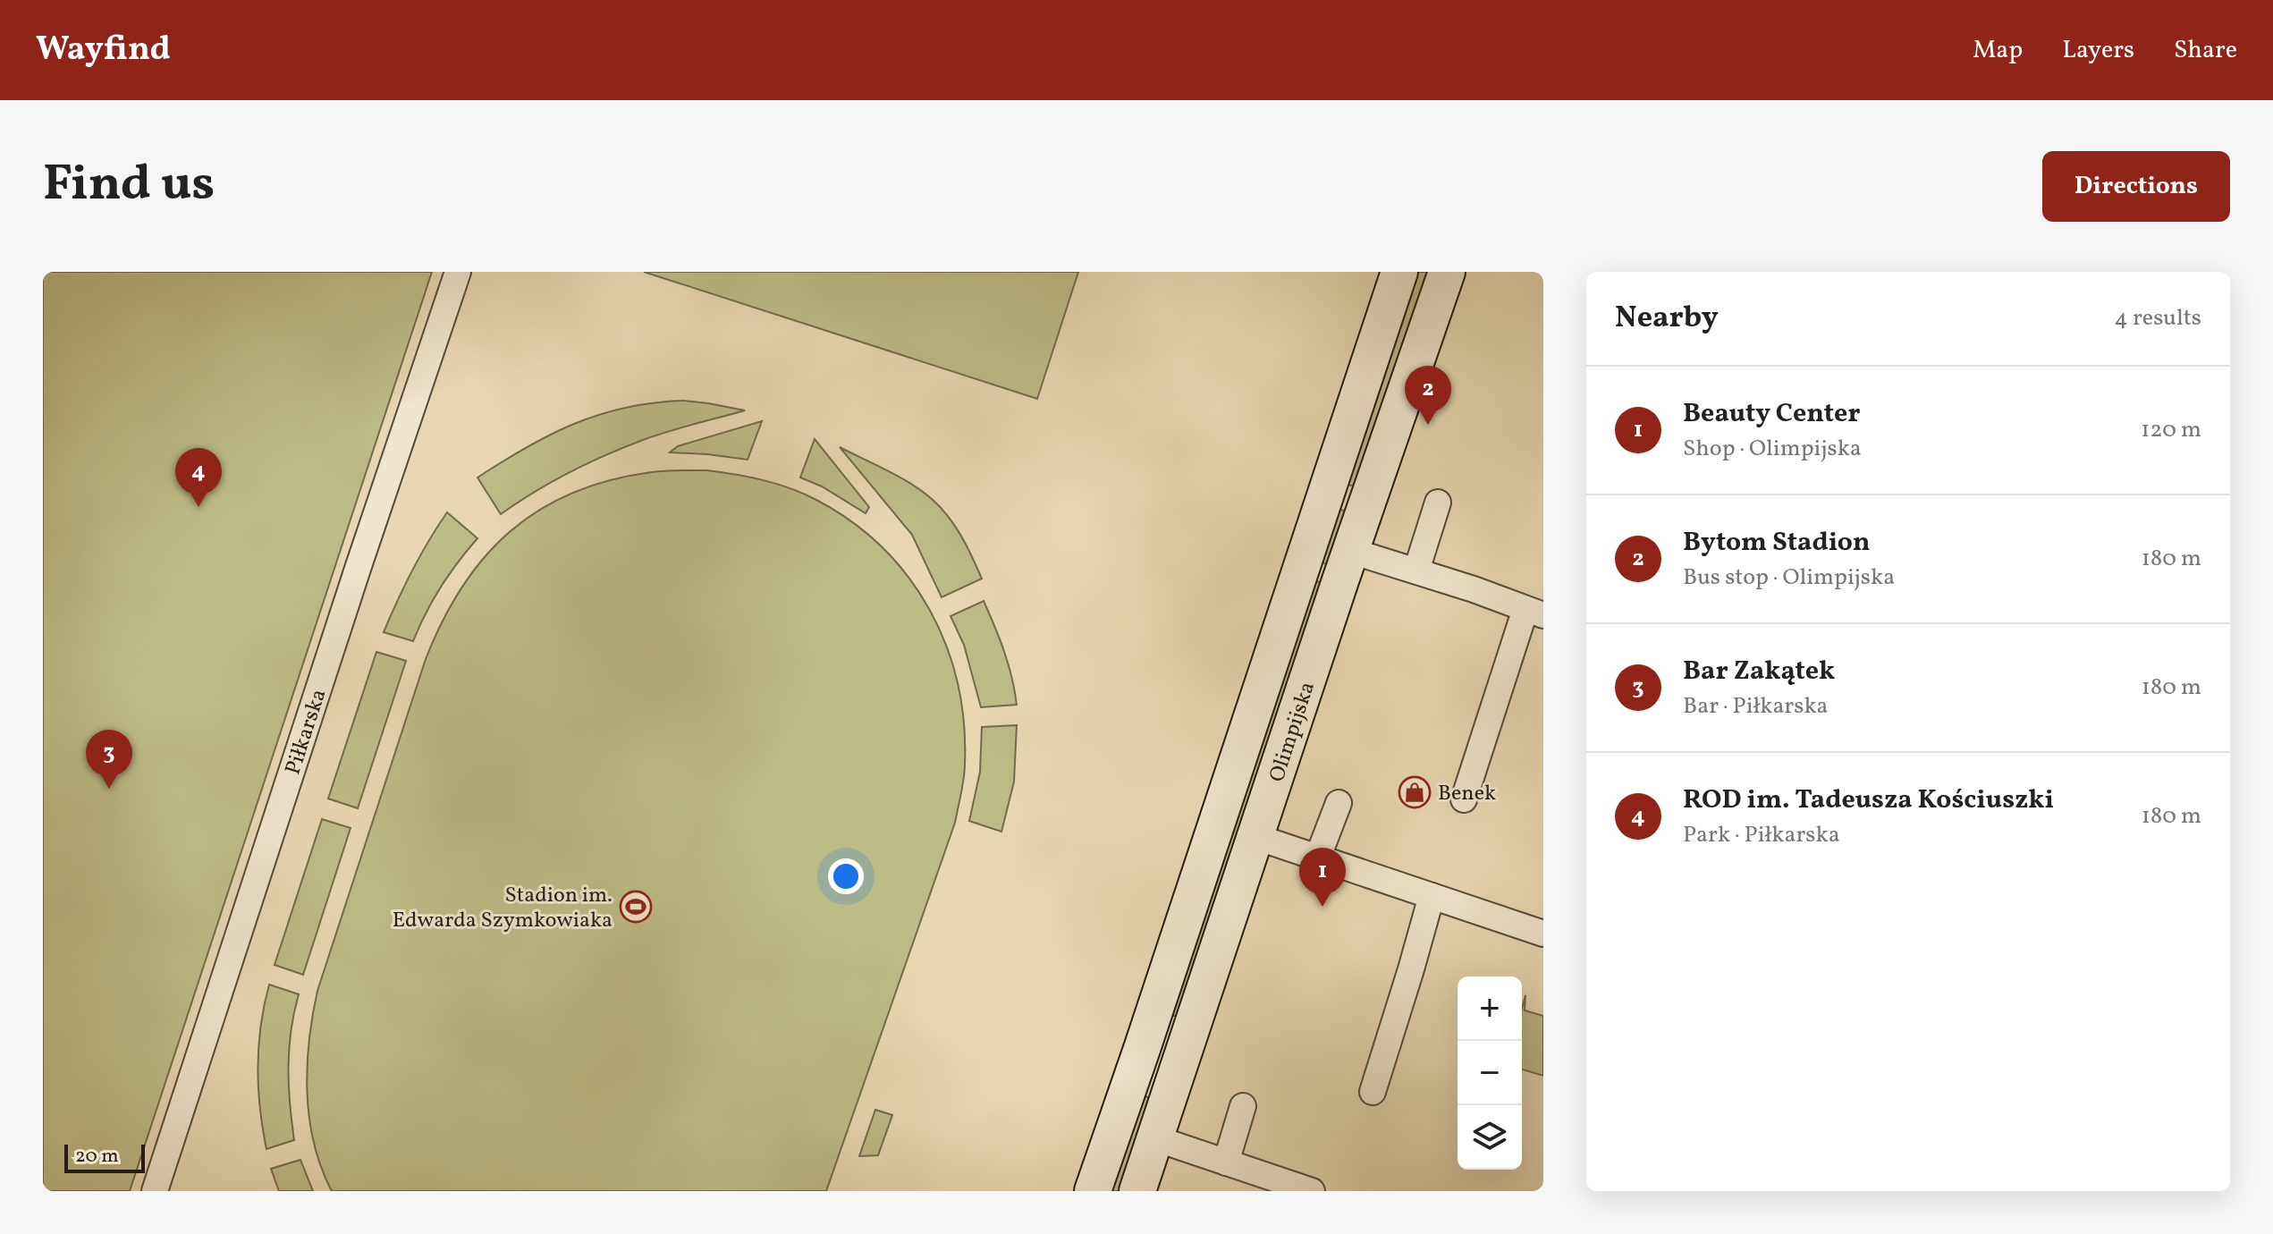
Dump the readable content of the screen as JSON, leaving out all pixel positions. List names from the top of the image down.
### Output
{
  "streets": {
    "street": ["Piłkarska", "Olimpijska"]
  },
  "places": {
    "shop": ["Benek"],
    "sports": ["Stadion im. Edwarda Szymkowiaka"]
  },
  "scale_bar": "20 m",
  "page": {
    "header": "Wayfind",
    "nav": ["Map", "Layers", "Share"],
    "title": "Find us",
    "buttons": "Directions",
    "heading": ["Nearby", "4 results"],
    "list": [
      {
        "mark": "1",
        "name": "Beauty Center",
        "note": "Shop · Olimpijska",
        "value": "120 m"
      },
      {
        "mark": "2",
        "name": "Bytom Stadion",
        "note": "Bus stop · Olimpijska",
        "value": "180 m"
      },
      {
        "mark": "3",
        "name": "Bar Zakątek",
        "note": "Bar · Piłkarska",
        "value": "180 m"
      },
      {
        "mark": "4",
        "name": "ROD im. Tadeusza Kościuszki",
        "note": "Park · Piłkarska",
        "value": "180 m"
      }
    ],
    "pins": [
      "2",
      "4",
      "3",
      "1"
    ],
    "map_buttons": ["+", "−"],
    "scale": "20 m"
  }
}
